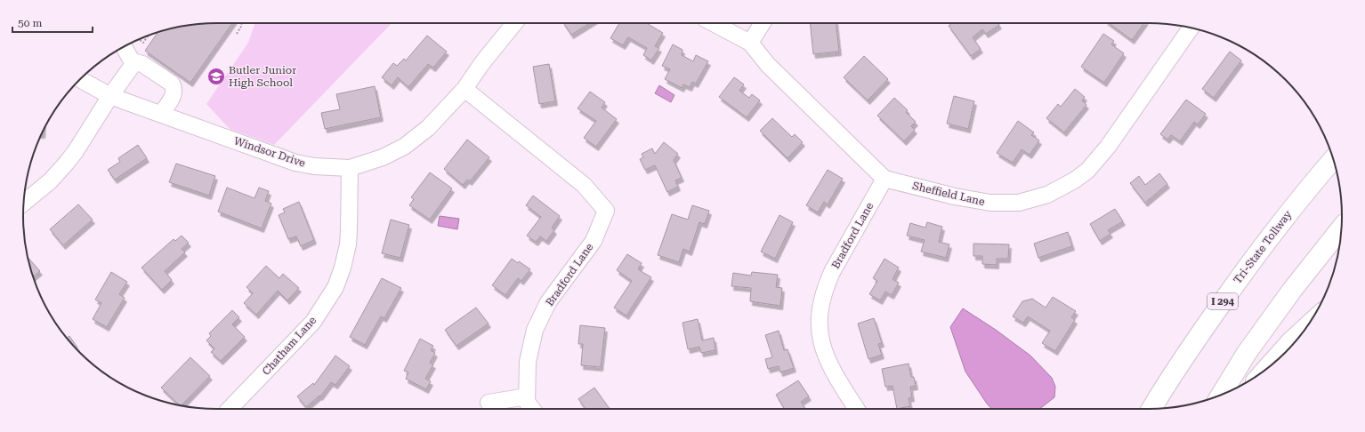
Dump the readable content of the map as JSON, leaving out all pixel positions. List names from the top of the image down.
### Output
{
  "streets": {
    "highway": ["Tri-State Tollway", "I 294"],
    "street": [
      "Windsor Drive",
      "Sheffield Lane",
      "Bradford Lane",
      "Chatham Lane"
    ]
  },
  "crossings": [
    ["Windsor Drive", "Bradford Lane"],
    ["Windsor Drive", "Chatham Lane"],
    ["Sheffield Lane", "Bradford Lane"]
  ],
  "places": {
    "school or university": ["Butler Junior High School"]
  },
  "scale_bar": "50 m"
}
